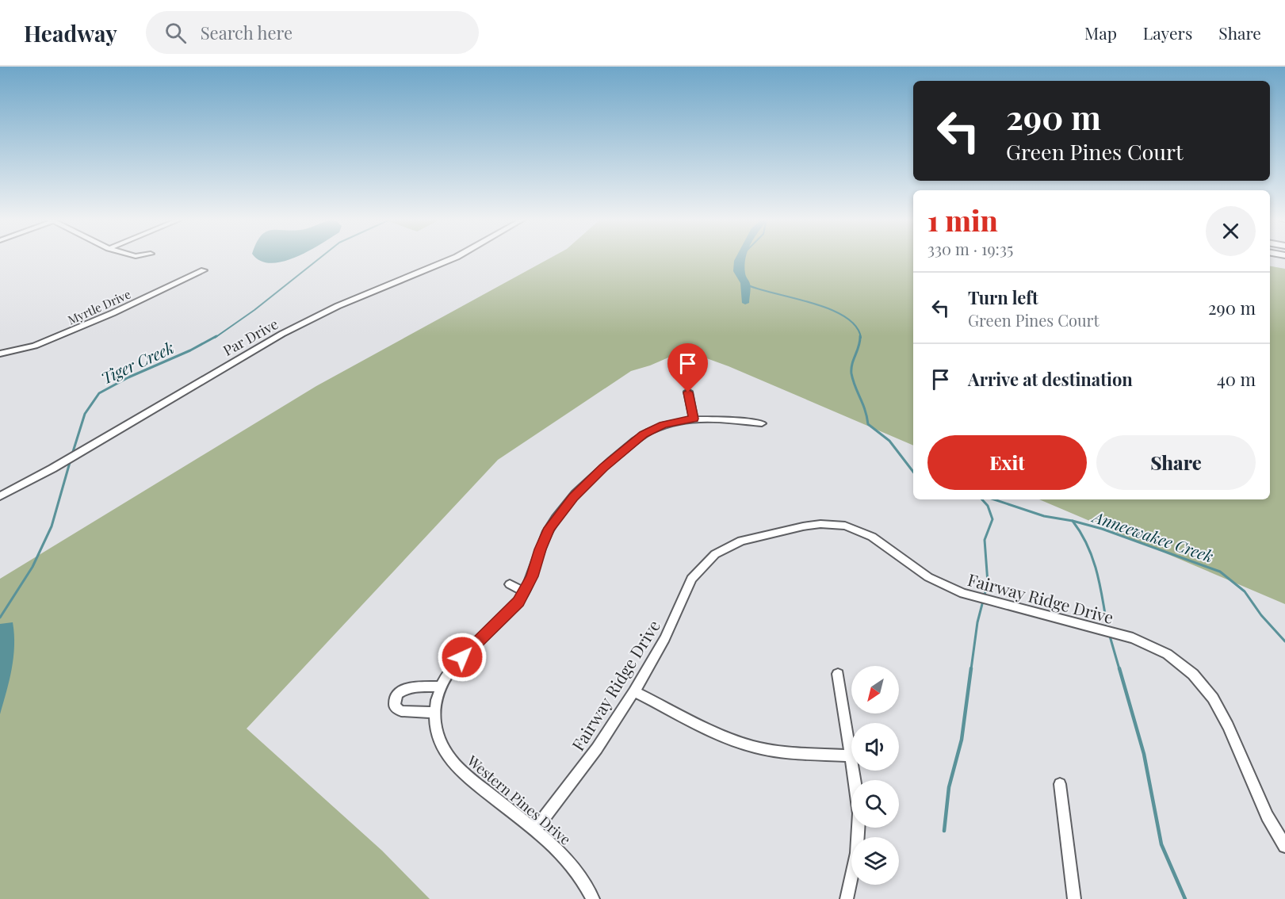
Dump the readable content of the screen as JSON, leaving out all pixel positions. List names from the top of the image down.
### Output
{
  "streets": {
    "street": [
      "Myrtle Drive",
      "Par Drive",
      "Fairway Ridge Drive",
      "Western Pines Drive"
    ]
  },
  "crossings": [
    ["Fairway Ridge Drive", "Western Pines Drive"]
  ],
  "water": ["Tiger Creek", "Anneewakee Creek"],
  "north": "bottom left",
  "page": {
    "header": "Headway",
    "search": "Search here",
    "nav": ["Map", "Layers", "Share"],
    "turn": ["290 m", "Green Pines Court"],
    "heading": ["1 min", "330 m · 19:35"],
    "list": [
      {
        "name": "Turn left",
        "note": "Green Pines Court",
        "value": "290 m"
      },
      {
        "name": "Arrive at destination",
        "value": "40 m"
      }
    ],
    "buttons": ["Exit", "Share"]
  }
}
